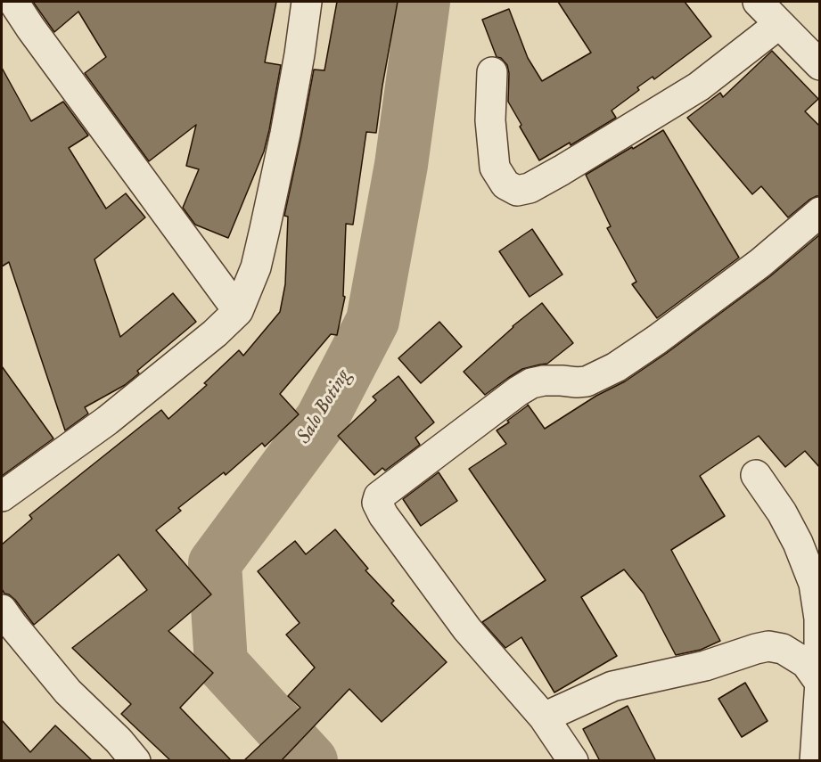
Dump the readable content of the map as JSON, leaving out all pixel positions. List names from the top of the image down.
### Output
{
  "water": ["Salo Boting"]
}
